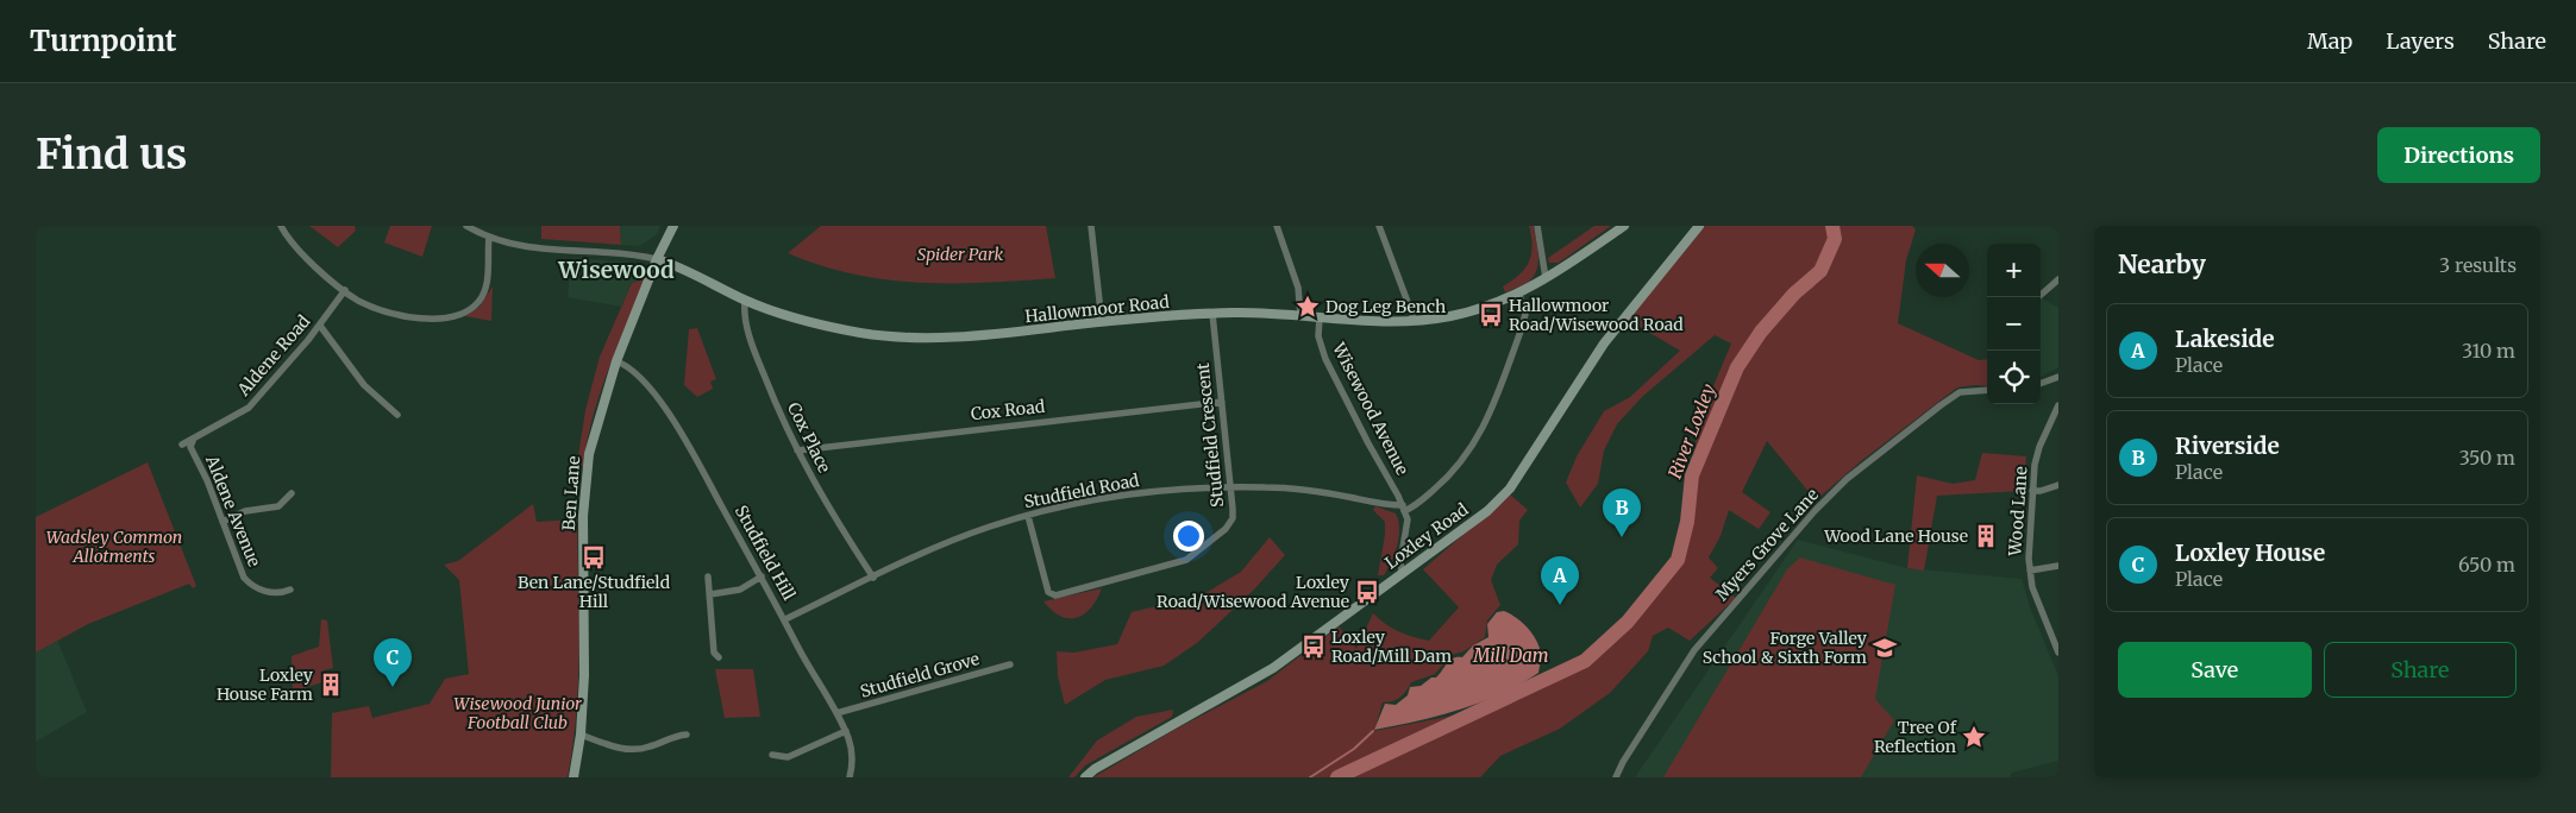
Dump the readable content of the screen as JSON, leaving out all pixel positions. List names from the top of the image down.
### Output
{
  "streets": {
    "street": [
      "Hallowmoor Road",
      "Aldene Road",
      "Wisewood Avenue",
      "Cox Road",
      "Studfield Crescent",
      "Cox Place",
      "Studfield Road",
      "Ben Lane",
      "Aldene Avenue",
      "Wood Lane",
      "Loxley Road",
      "Myers Grove Lane",
      "Studfield Hill",
      "Studfield Grove"
    ]
  },
  "crossings": [
    ["Hallowmoor Road", "Wisewood Avenue"],
    ["Hallowmoor Road", "Studfield Crescent"],
    ["Hallowmoor Road", "Cox Place"],
    ["Hallowmoor Road", "Ben Lane"],
    ["Aldene Road", "Aldene Avenue"],
    ["Wisewood Avenue", "Studfield Road"],
    ["Cox Road", "Studfield Crescent"],
    ["Cox Road", "Cox Place"],
    ["Studfield Crescent", "Studfield Road"],
    ["Cox Place", "Studfield Road"],
    ["Studfield Road", "Studfield Hill"],
    ["Ben Lane", "Studfield Hill"],
    ["Studfield Hill", "Studfield Grove"]
  ],
  "districts": ["Wisewood"],
  "water": ["River Loxley", "Mill Dam"],
  "parks": ["Spider Park", "Wadsley Common Allotments", "Wisewood Junior Football Club"],
  "places": {
    "place": ["Dog Leg Bench", "Tree Of Reflection"],
    "bus stop": [
      "Hallowmoor Road/Wisewood Road",
      "Ben Lane/Studfield Hill",
      "Loxley Road/Wisewood Avenue",
      "Loxley Road/Mill Dam"
    ],
    "building": ["Wood Lane House", "Loxley House Farm"],
    "school or university": ["Forge Valley School & Sixth Form"]
  },
  "north": "left",
  "page": {
    "header": "Turnpoint",
    "nav": ["Map", "Layers", "Share"],
    "buttons": [
      "Directions",
      ["Save", "Share"]
    ],
    "title": "Find us",
    "heading": ["Nearby", "3 results"],
    "map_buttons": ["+", "−"],
    "list": [
      {
        "mark": "A",
        "name": "Lakeside",
        "note": "Place",
        "value": "310 m"
      },
      {
        "mark": "B",
        "name": "Riverside",
        "note": "Place",
        "value": "350 m"
      },
      {
        "mark": "C",
        "name": "Loxley House",
        "note": "Place",
        "value": "650 m"
      }
    ],
    "pins": ["B", "A", "C"]
  }
}
